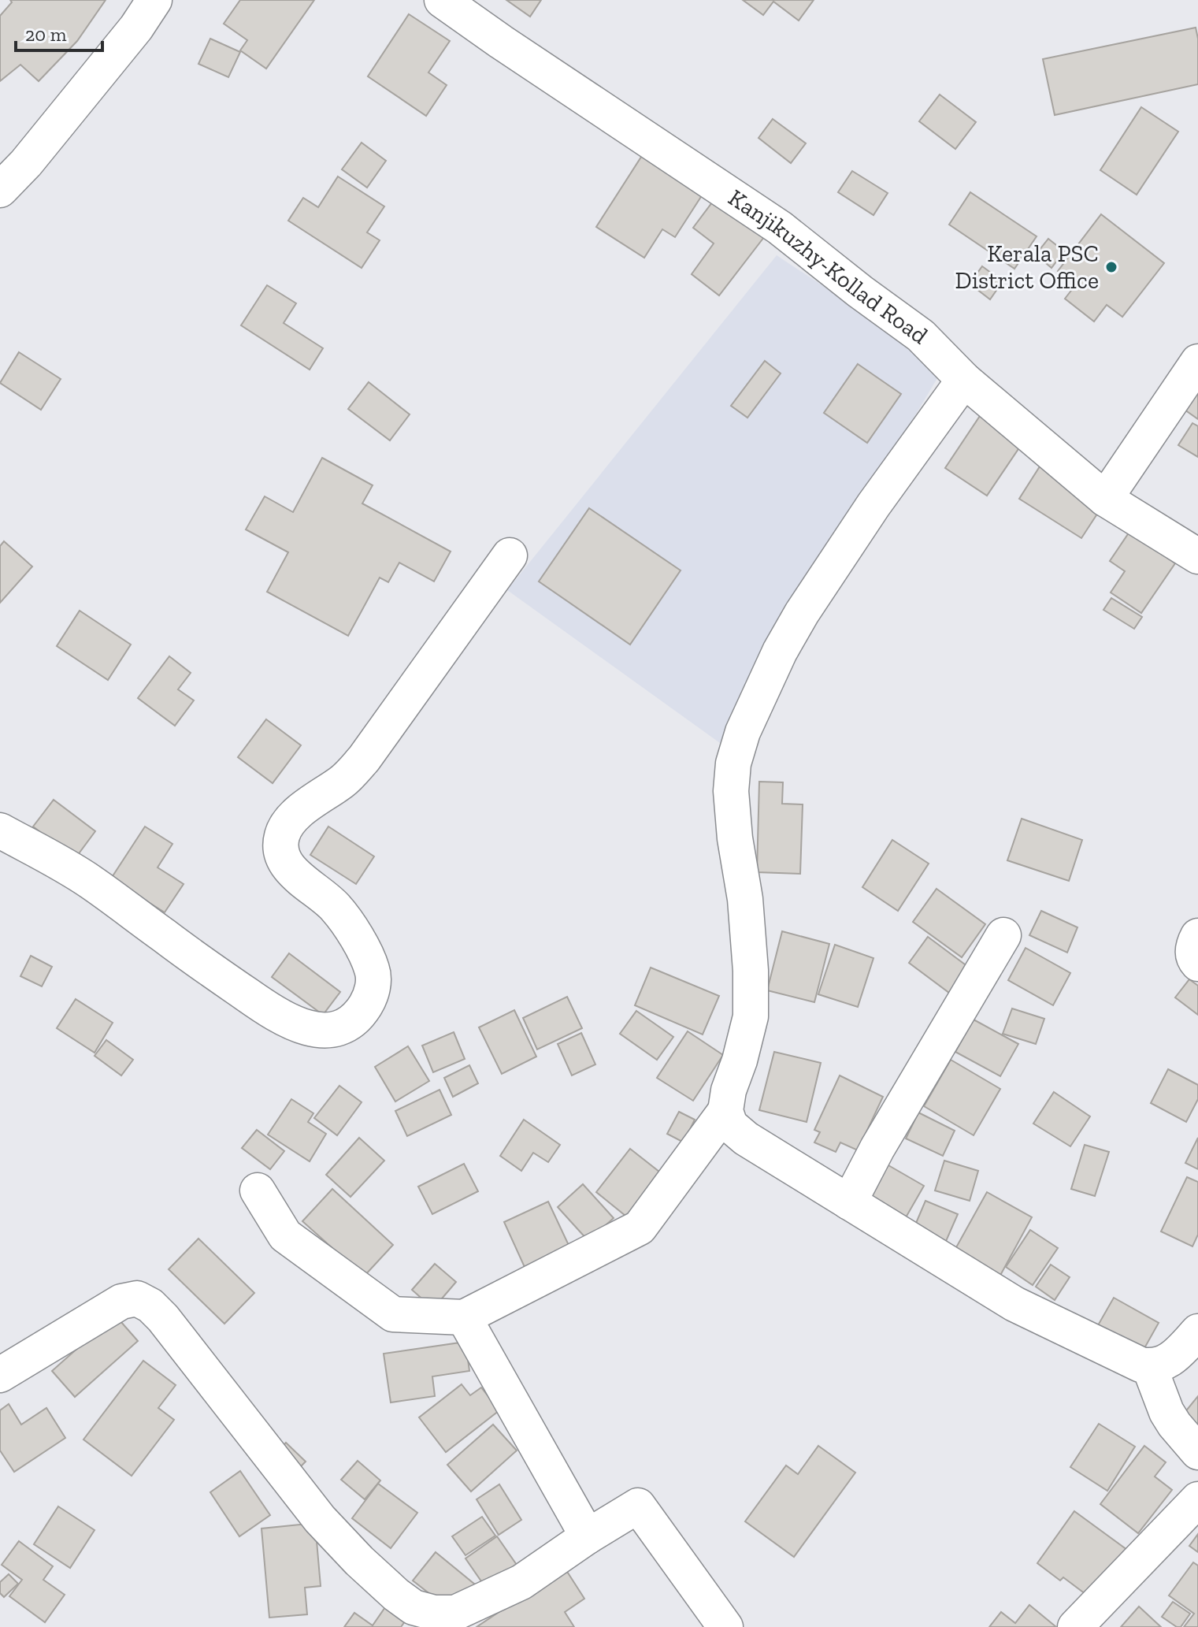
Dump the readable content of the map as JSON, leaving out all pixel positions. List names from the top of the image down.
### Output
{
  "streets": {
    "street": ["Kanjikuzhy-Kollad Road"]
  },
  "places": ["Kerala PSC District Office"],
  "scale_bar": "20 m"
}
